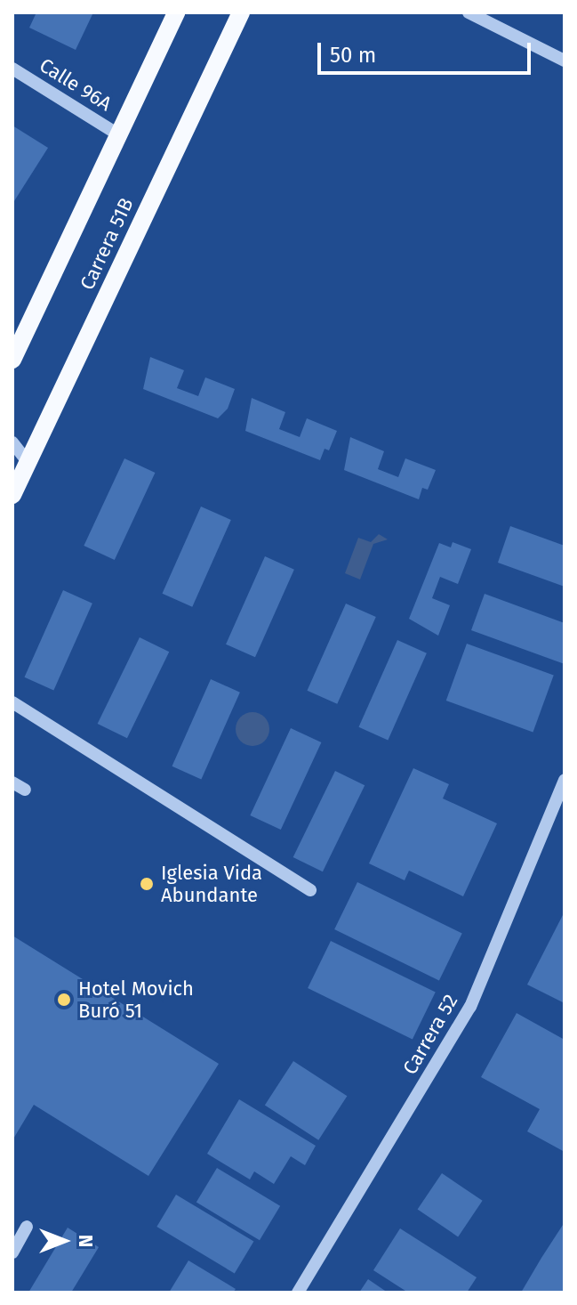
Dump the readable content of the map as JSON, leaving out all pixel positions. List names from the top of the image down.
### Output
{
  "streets": {
    "main road": ["Carrera 51B"],
    "street": ["Calle 96A", "Carrera 52"]
  },
  "crossings": [
    ["Calle 96A", "Carrera 51B"]
  ],
  "places": ["Iglesia Vida Abundante", "Hotel Movich Buró 51"],
  "scale_bar": "50 m",
  "north": "right"
}
